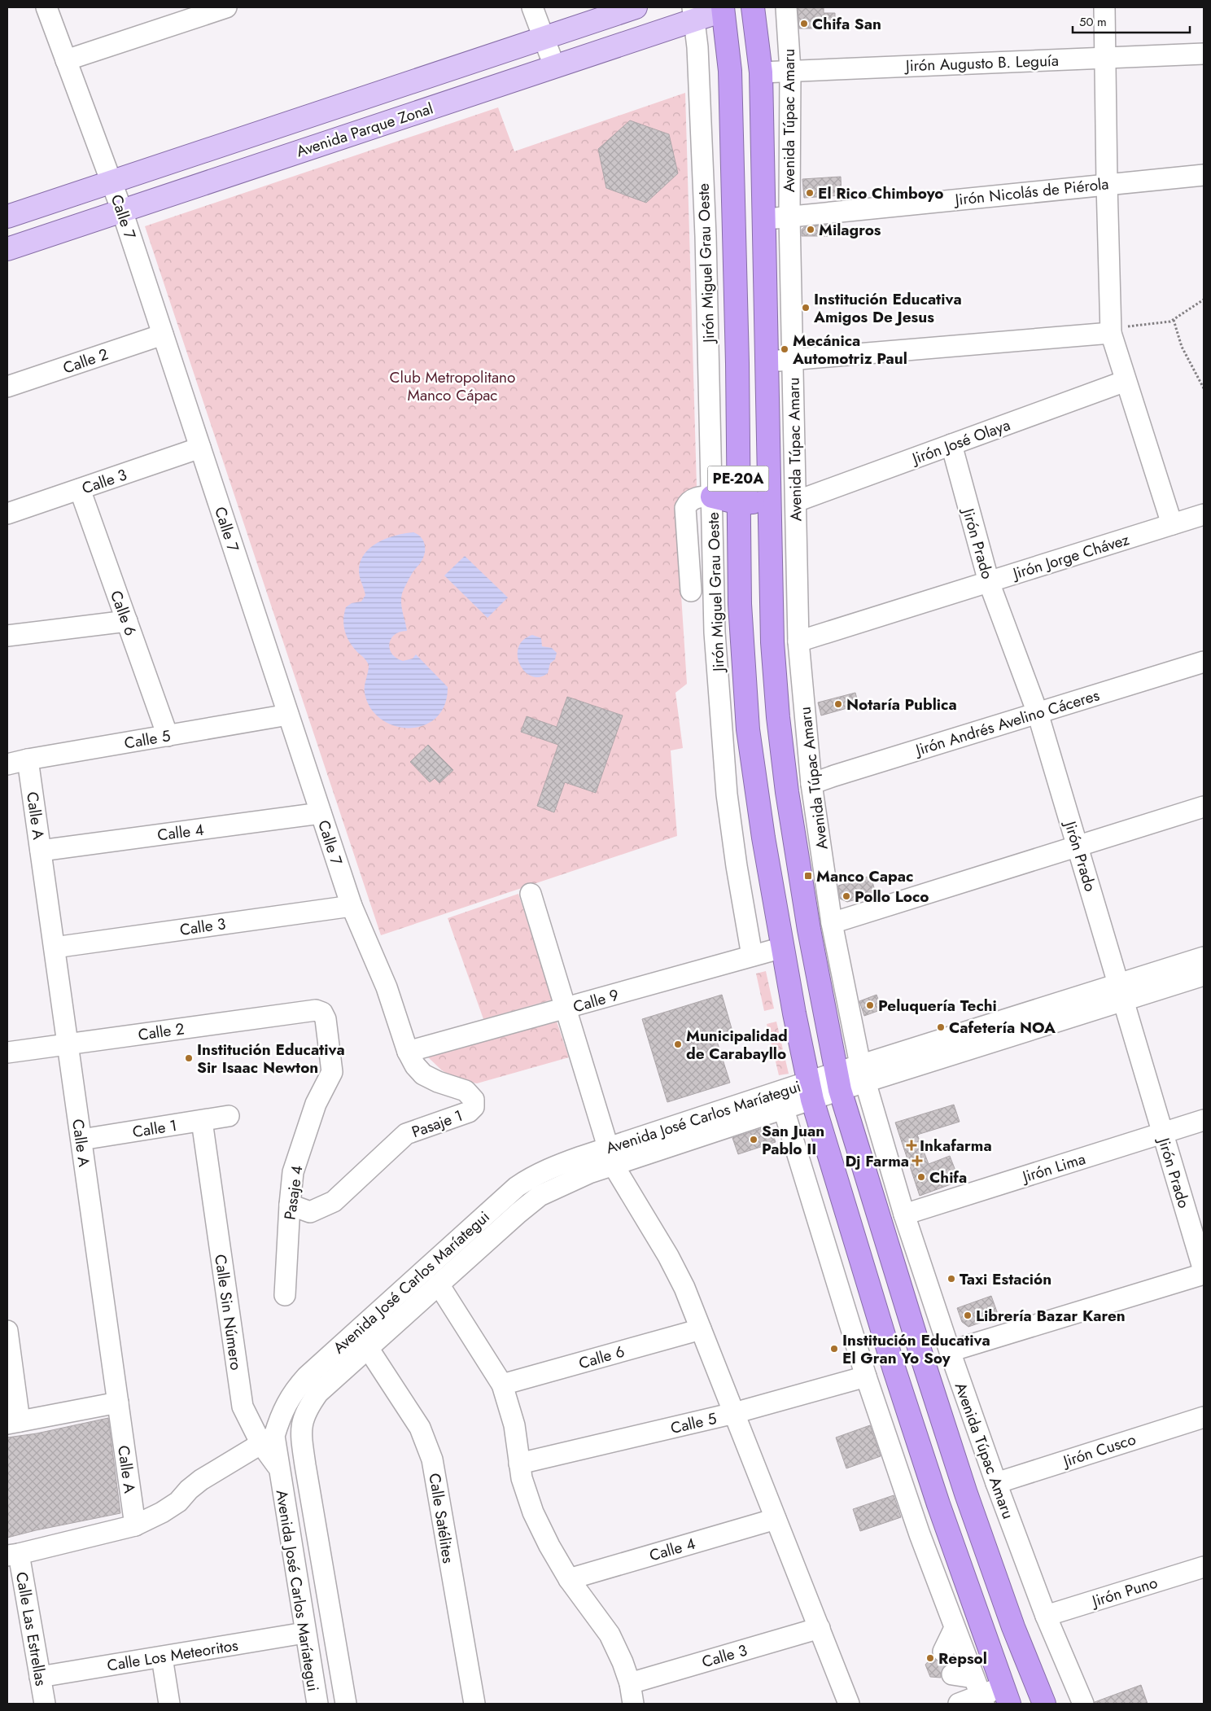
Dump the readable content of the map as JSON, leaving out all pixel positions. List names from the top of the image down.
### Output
{
  "streets": {
    "highway": ["Avenida Túpac Amaru", "PE-20A"],
    "main road": ["Avenida Parque Zonal"],
    "street": [
      "Jirón Augusto B. Leguía",
      "Jirón Nicolás de Piérola",
      "Calle 7",
      "Jirón Miguel Grau Oeste",
      "Calle 2",
      "Jirón José Olaya",
      "Calle 3",
      "Jirón Prado",
      "Jirón Jorge Chávez",
      "Calle 6",
      "Jirón Andrés Avelino Cáceres",
      "Calle 5",
      "Calle A",
      "Calle 4",
      "Calle 9",
      "Avenida José Carlos Maríategui",
      "Pasaje 1",
      "Calle 1",
      "Jirón Lima",
      "Pasaje 4",
      "Calle Sin Número",
      "Jirón Cusco",
      "Calle Satélites",
      "Jirón Puno",
      "Calle Las Estrellas",
      "Calle Los Meteoritos"
    ]
  },
  "crossings": [
    ["Jirón Augusto B. Leguía", "Avenida Túpac Amaru"],
    ["Avenida Túpac Amaru", "Jirón Nicolás de Piérola"],
    ["Avenida Túpac Amaru", "Jirón José Olaya"],
    ["Avenida Túpac Amaru", "Jirón Jorge Chávez"],
    ["Avenida Túpac Amaru", "Jirón Andrés Avelino Cáceres"],
    ["Avenida Túpac Amaru", "Avenida José Carlos Maríategui"],
    ["Avenida Túpac Amaru", "Jirón Lima"],
    ["Avenida Túpac Amaru", "Jirón Cusco"],
    ["Avenida Túpac Amaru", "Jirón Puno"],
    ["Avenida Parque Zonal", "Calle 7"],
    ["Avenida Parque Zonal", "Jirón Miguel Grau Oeste"],
    ["Avenida Parque Zonal", "PE-20A"],
    ["Calle 7", "Calle 2"],
    ["Calle 7", "Calle 3"],
    ["Calle 7", "Calle 5"],
    ["Calle 7", "Calle 4"],
    ["Calle 7", "Calle 9"],
    ["Calle 7", "Pasaje 1"],
    ["Jirón Miguel Grau Oeste", "Calle 9"],
    ["Calle 2", "Calle A"],
    ["Calle 2", "Pasaje 4"],
    ["Jirón José Olaya", "Jirón Prado"],
    ["PE-20A", "Calle 9"],
    ["PE-20A", "Avenida José Carlos Maríategui"],
    ["Calle 3", "Calle 6"],
    ["Calle 3", "Calle A"],
    ["Jirón Prado", "Jirón Jorge Chávez"],
    ["Jirón Prado", "Jirón Andrés Avelino Cáceres"],
    ["Jirón Prado", "Avenida José Carlos Maríategui"],
    ["Jirón Prado", "Jirón Lima"],
    ["Calle 6", "Calle 5"],
    ["Calle 5", "Calle A"],
    ["Calle A", "Calle 4"],
    ["Calle A", "Calle 1"],
    ["Calle 9", "Pasaje 1"],
    ["Avenida José Carlos Maríategui", "Calle Sin Número"],
    ["Avenida José Carlos Maríategui", "Calle Satélites"],
    ["Avenida José Carlos Maríategui", "Calle Los Meteoritos"],
    ["Pasaje 1", "Pasaje 4"],
    ["Calle 1", "Calle Sin Número"],
    ["Calle Las Estrellas", "Calle Los Meteoritos"]
  ],
  "parks": ["Club Metropolitano Manco Cápac"],
  "places": {
    "other": [
      "Chifa San",
      "El Rico Chimboyo",
      "Milagros",
      "Institución Educativa Amigos De Jesus",
      "Mecánica Automotriz Paul",
      "Notaría Publica",
      "Pollo Loco",
      "Peluquería Techi",
      "Cafetería NOA",
      "Municipalidad de Carabayllo",
      "Institución Educativa Sir Isaac Newton",
      "San Juan Pablo II",
      "Chifa",
      "Taxi Estación",
      "Librería Bazar Karen",
      "Institución Educativa El Gran Yo Soy",
      "Repsol"
    ],
    "transit": ["Manco Capac"],
    "health": ["Inkafarma", "Dj Farma"]
  },
  "scale_bar": "50 m"
}
